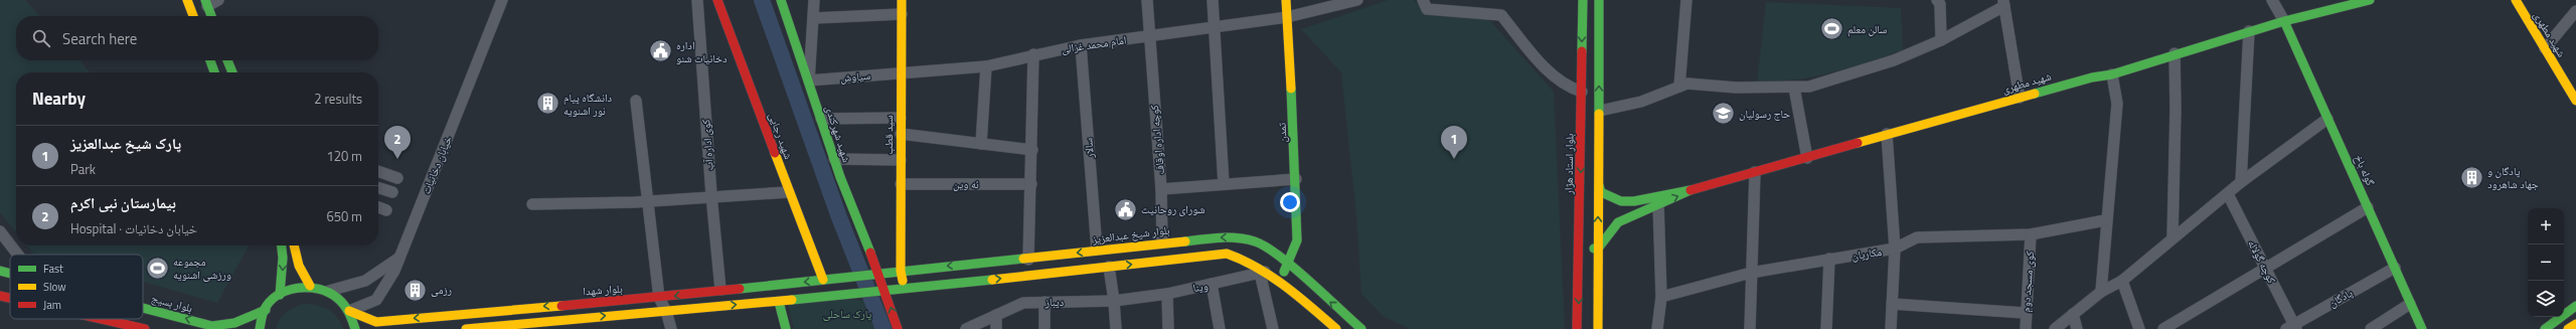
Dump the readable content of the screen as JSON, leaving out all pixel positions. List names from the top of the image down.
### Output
{
  "streets": {
    "main road": [
      "شهید مطهری",
      "تمدن",
      "شهید شهرکندی",
      "سید قطب",
      "شهید رجایی",
      "بلوار استاد هژار",
      "گوله باخ",
      "بلوار شیخ عبدالعزیز",
      "بلوار شهدا",
      "بلوار بسیج"
    ],
    "street": [
      "امام محمد غزالی",
      "سیاوش",
      "کوچه اداره اوقاف",
      "کوی اداره آب",
      "سالار",
      "خیابان دخانیات",
      "ئه وین",
      "مکاریان",
      "کوچه گولاله",
      "کوی مسجد دوم",
      "وینا",
      "پادگان",
      "دیباز"
    ]
  },
  "crossings": [
    ["شهید مطهری", "گوله باخ"],
    ["امام محمد غزالی", "سیاوش"],
    ["امام محمد غزالی", "تمدن"],
    ["امام محمد غزالی", "سید قطب"],
    ["امام محمد غزالی", "کوچه اداره اوقاف"],
    ["امام محمد غزالی", "سالار"],
    ["سیاوش", "شهید شهرکندی"],
    ["سیاوش", "سید قطب"],
    ["تمدن", "بلوار شیخ عبدالعزیز"],
    ["شهید شهرکندی", "بلوار شیخ عبدالعزیز"],
    ["سید قطب", "ئه وین"],
    ["سید قطب", "بلوار شیخ عبدالعزیز"],
    ["شهید رجایی", "بلوار شهدا"],
    ["کوچه اداره اوقاف", "بلوار شیخ عبدالعزیز"],
    ["کوی اداره آب", "بلوار شهدا"],
    ["سالار", "بلوار شیخ عبدالعزیز"],
    ["خیابان دخانیات", "بلوار شهدا"],
    ["گوله باخ", "پادگان"],
    ["بلوار شیخ عبدالعزیز", "بلوار شهدا"],
    ["مکاریان", "کوی مسجد دوم"],
    ["کوچه گولاله", "پادگان"],
    ["وینا", "دیباز"]
  ],
  "one_way": ["بلوار بسیج"],
  "parks": ["پارک ساحلی"],
  "places": {
    "sports": ["سالن معلم", "مجموعه ورزشی اشنویه"],
    "public building": ["اداره دخانیات شنو", "شورای روحانیت"],
    "building": ["دانشگاه پیام نور اشنویه", "پادگان و جهاد شاهرود", "رزمی"],
    "school or university": ["حاج رسولیان"]
  },
  "legend": ["Fast", "Slow", "Jam"],
  "page": {
    "search": "Search here",
    "heading": ["Nearby", "2 results"],
    "list": [
      {
        "mark": "1",
        "name": "پارک شیخ عبدالعزیز",
        "note": "Park",
        "value": "120 m"
      },
      {
        "mark": "2",
        "name": "بیمارستان نبی اکرم",
        "note": "Hospital · خیابان دخانیات",
        "value": "650 m"
      }
    ],
    "pins": ["1", "2"],
    "map_buttons": ["+", "−"]
  }
}
